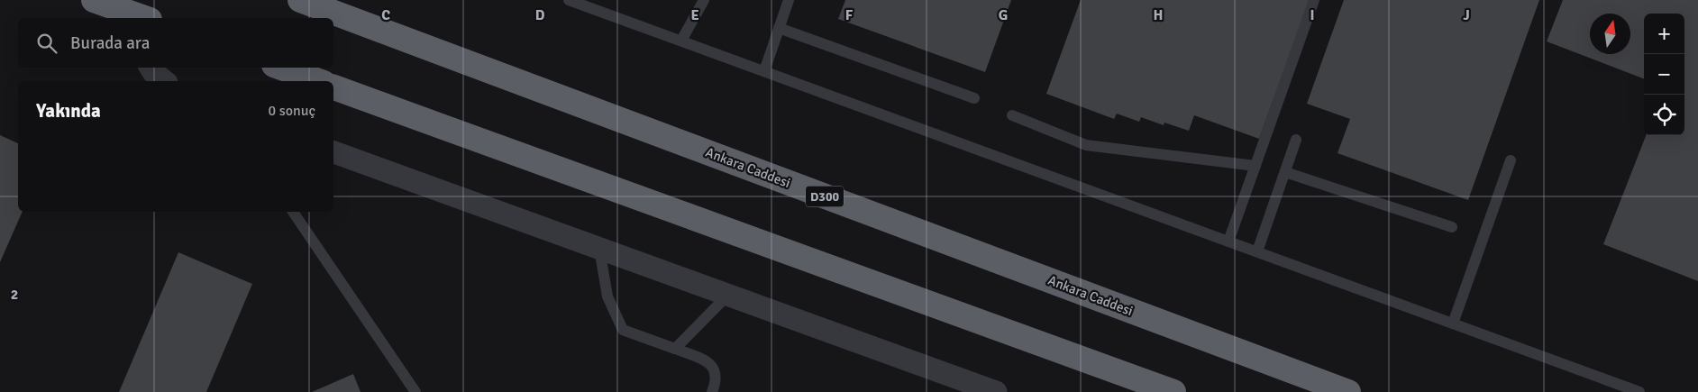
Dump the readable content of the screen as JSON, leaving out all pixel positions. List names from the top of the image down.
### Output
{
  "streets": {
    "highway": ["Ankara Caddesi", "D300"]
  },
  "north": "top",
  "page": {
    "map_buttons": ["+", "−"],
    "search": "Burada ara",
    "heading": ["Yakında", "0 sonuç"]
  },
  "grid": {
    "columns": [
      "C",
      "D",
      "E",
      "F",
      "G",
      "H",
      "I",
      "J"
    ],
    "rows": ["2"]
  }
}
